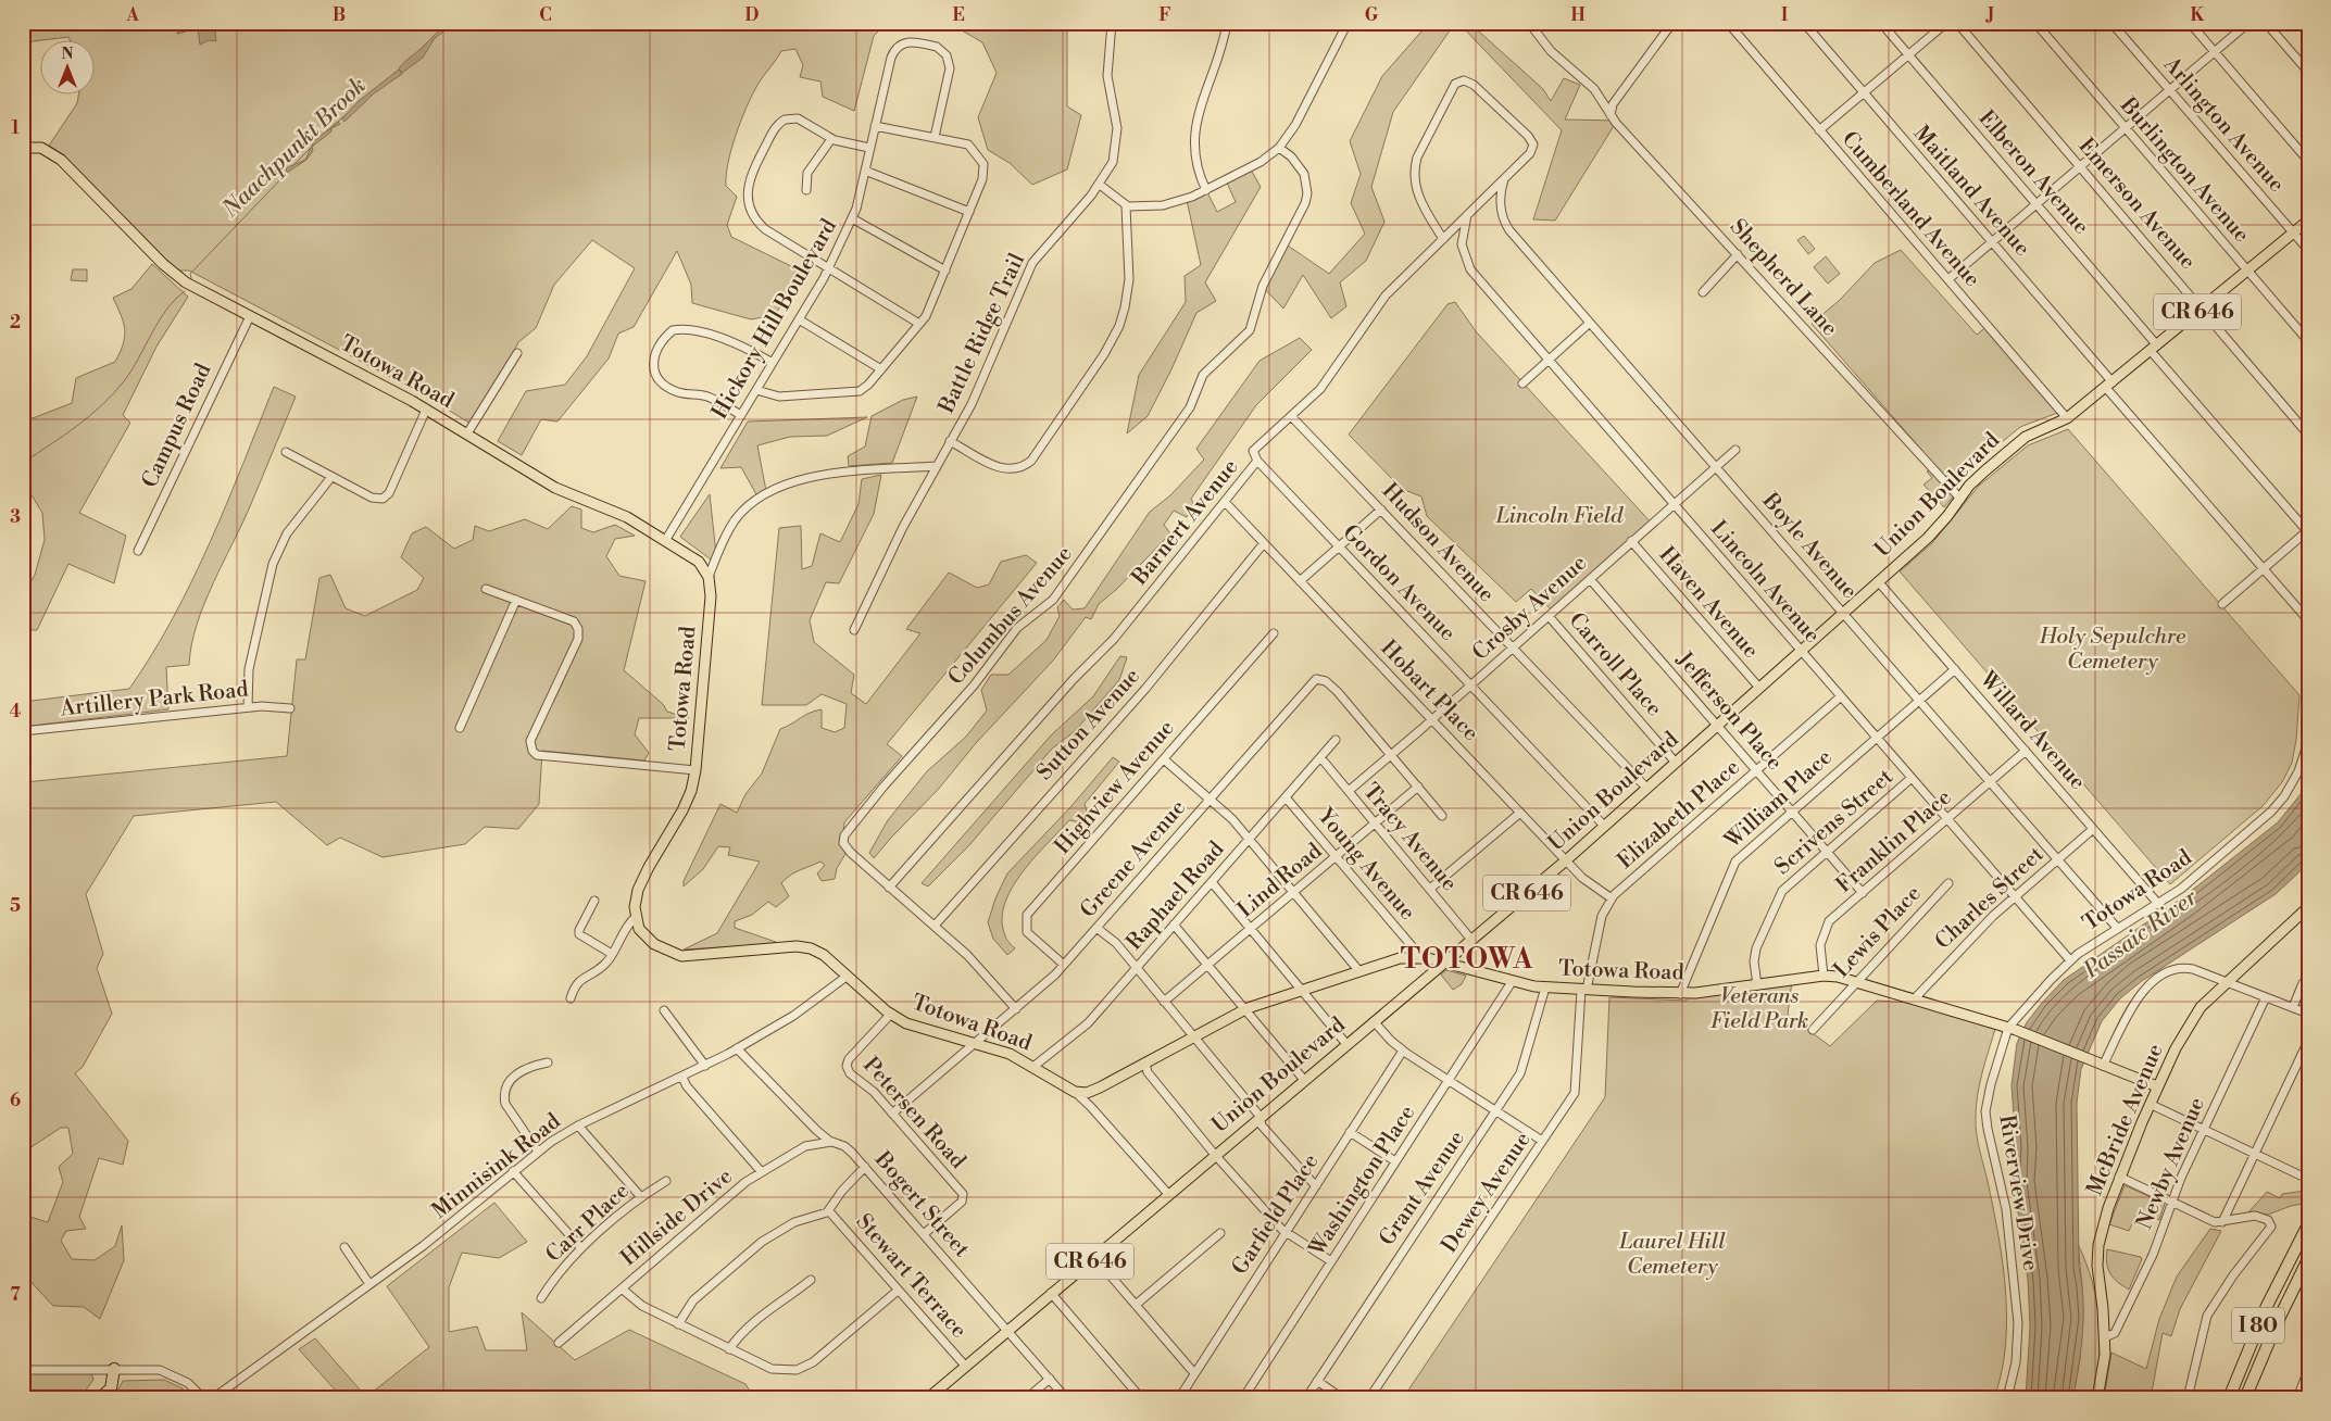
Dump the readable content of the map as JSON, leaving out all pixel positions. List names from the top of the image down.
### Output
{
  "streets": {
    "highway": ["I 80"],
    "main road": [
      "CR 646",
      "Totowa Road",
      "Union Boulevard",
      "McBride Avenue"
    ],
    "street": [
      "Arlington Avenue",
      "Burlington Avenue",
      "Elberon Avenue",
      "Maitland Avenue",
      "Emerson Avenue",
      "Cumberland Avenue",
      "Shepherd Lane",
      "Hickory Hill Boulevard",
      "Battle Ridge Trail",
      "Campus Road",
      "Barnert Avenue",
      "Hudson Avenue",
      "Boyle Avenue",
      "Lincoln Avenue",
      "Gordon Avenue",
      "Haven Avenue",
      "Crosby Avenue",
      "Columbus Avenue",
      "Carroll Place",
      "Hobart Place",
      "Artillery Park Road",
      "Jefferson Place",
      "Sutton Avenue",
      "Willard Avenue",
      "Highview Avenue",
      "William Place",
      "Elizabeth Place",
      "Scrivens Street",
      "Tracy Avenue",
      "Franklin Place",
      "Greene Avenue",
      "Young Avenue",
      "Lind Road",
      "Raphael Road",
      "Charles Street",
      "Lewis Place",
      "Petersen Road",
      "Newby Avenue",
      "Minnisink Road",
      "Washington Place",
      "Grant Avenue",
      "Dewey Avenue",
      "Riverview Drive",
      "Bogert Street",
      "Garfield Place",
      "Hillside Drive",
      "Carr Place",
      "Stewart Terrace"
    ]
  },
  "crossings": [
    ["Arlington Avenue", "CR 646"],
    ["Burlington Avenue", "CR 646"],
    ["Elberon Avenue", "CR 646"],
    ["Maitland Avenue", "CR 646"],
    ["Emerson Avenue", "CR 646"],
    ["Cumberland Avenue", "CR 646"],
    ["Cumberland Avenue", "Union Boulevard"],
    ["Shepherd Lane", "Union Boulevard"],
    ["CR 646", "Union Boulevard"],
    ["Hickory Hill Boulevard", "Totowa Road"],
    ["Totowa Road", "Campus Road"],
    ["Totowa Road", "Union Boulevard"],
    ["Totowa Road", "Boyle Avenue"],
    ["Totowa Road", "Lincoln Avenue"],
    ["Totowa Road", "Willard Avenue"],
    ["Totowa Road", "William Place"],
    ["Totowa Road", "Elizabeth Place"],
    ["Totowa Road", "Scrivens Street"],
    ["Totowa Road", "Franklin Place"],
    ["Totowa Road", "Greene Avenue"],
    ["Totowa Road", "Young Avenue"],
    ["Totowa Road", "Raphael Road"],
    ["Totowa Road", "Charles Street"],
    ["Totowa Road", "Lewis Place"],
    ["Totowa Road", "Petersen Road"],
    ["Totowa Road", "Minnisink Road"],
    ["Totowa Road", "Washington Place"],
    ["Totowa Road", "Grant Avenue"],
    ["Totowa Road", "Dewey Avenue"],
    ["Totowa Road", "Riverview Drive"],
    ["Union Boulevard", "Hudson Avenue"],
    ["Union Boulevard", "Boyle Avenue"],
    ["Union Boulevard", "Lincoln Avenue"],
    ["Union Boulevard", "Gordon Avenue"],
    ["Union Boulevard", "Haven Avenue"],
    ["Union Boulevard", "Carroll Place"],
    ["Union Boulevard", "Hobart Place"],
    ["Union Boulevard", "Jefferson Place"],
    ["Union Boulevard", "Willard Avenue"],
    ["Union Boulevard", "Tracy Avenue"],
    ["Union Boulevard", "Bogert Street"],
    ["Union Boulevard", "Stewart Terrace"],
    ["Barnert Avenue", "Hudson Avenue"],
    ["Barnert Avenue", "Boyle Avenue"],
    ["Barnert Avenue", "Lincoln Avenue"],
    ["Barnert Avenue", "Gordon Avenue"],
    ["Barnert Avenue", "Columbus Avenue"],
    ["Barnert Avenue", "Hobart Place"],
    ["Hudson Avenue", "Crosby Avenue"],
    ["Boyle Avenue", "Crosby Avenue"],
    ["Boyle Avenue", "William Place"],
    ["Boyle Avenue", "Franklin Place"],
    ["Boyle Avenue", "Charles Street"],
    ["Lincoln Avenue", "Crosby Avenue"],
    ["Lincoln Avenue", "William Place"],
    ["Lincoln Avenue", "Elizabeth Place"],
    ["Lincoln Avenue", "Scrivens Street"],
    ["Lincoln Avenue", "Franklin Place"],
    ["Lincoln Avenue", "Charles Street"],
    ["Gordon Avenue", "Crosby Avenue"],
    ["Haven Avenue", "Crosby Avenue"],
    ["Crosby Avenue", "Carroll Place"],
    ["Crosby Avenue", "Hobart Place"],
    ["Crosby Avenue", "Jefferson Place"],
    ["Crosby Avenue", "Tracy Avenue"],
    ["Crosby Avenue", "Greene Avenue"],
    ["Hobart Place", "Sutton Avenue"],
    ["Hobart Place", "Elizabeth Place"],
    ["Jefferson Place", "William Place"],
    ["Jefferson Place", "Elizabeth Place"],
    ["Jefferson Place", "Scrivens Street"],
    ["Jefferson Place", "Franklin Place"],
    ["Willard Avenue", "William Place"],
    ["Willard Avenue", "Franklin Place"],
    ["Willard Avenue", "Charles Street"],
    ["Highview Avenue", "Greene Avenue"],
    ["Elizabeth Place", "Dewey Avenue"],
    ["Tracy Avenue", "Lind Road"],
    ["Tracy Avenue", "Raphael Road"],
    ["Greene Avenue", "Petersen Road"],
    ["Young Avenue", "Lind Road"],
    ["Young Avenue", "Raphael Road"],
    ["Petersen Road", "Bogert Street"],
    ["McBride Avenue", "Newby Avenue"],
    ["Minnisink Road", "Bogert Street"],
    ["Bogert Street", "Hillside Drive"]
  ],
  "districts": ["TOTOWA"],
  "water": ["Naachpunkt Brook", "Passaic River"],
  "parks": [
    "Lincoln Field",
    "Holy Sepulchre Cemetery",
    "Veterans Field Park",
    "Laurel Hill Cemetery"
  ],
  "north": "top",
  "grid": {
    "columns": [
      "A",
      "B",
      "C",
      "D",
      "E",
      "F",
      "G",
      "H",
      "I",
      "J",
      "K"
    ],
    "rows": [
      "1",
      "2",
      "3",
      "4",
      "5",
      "6",
      "7"
    ]
  }
}
